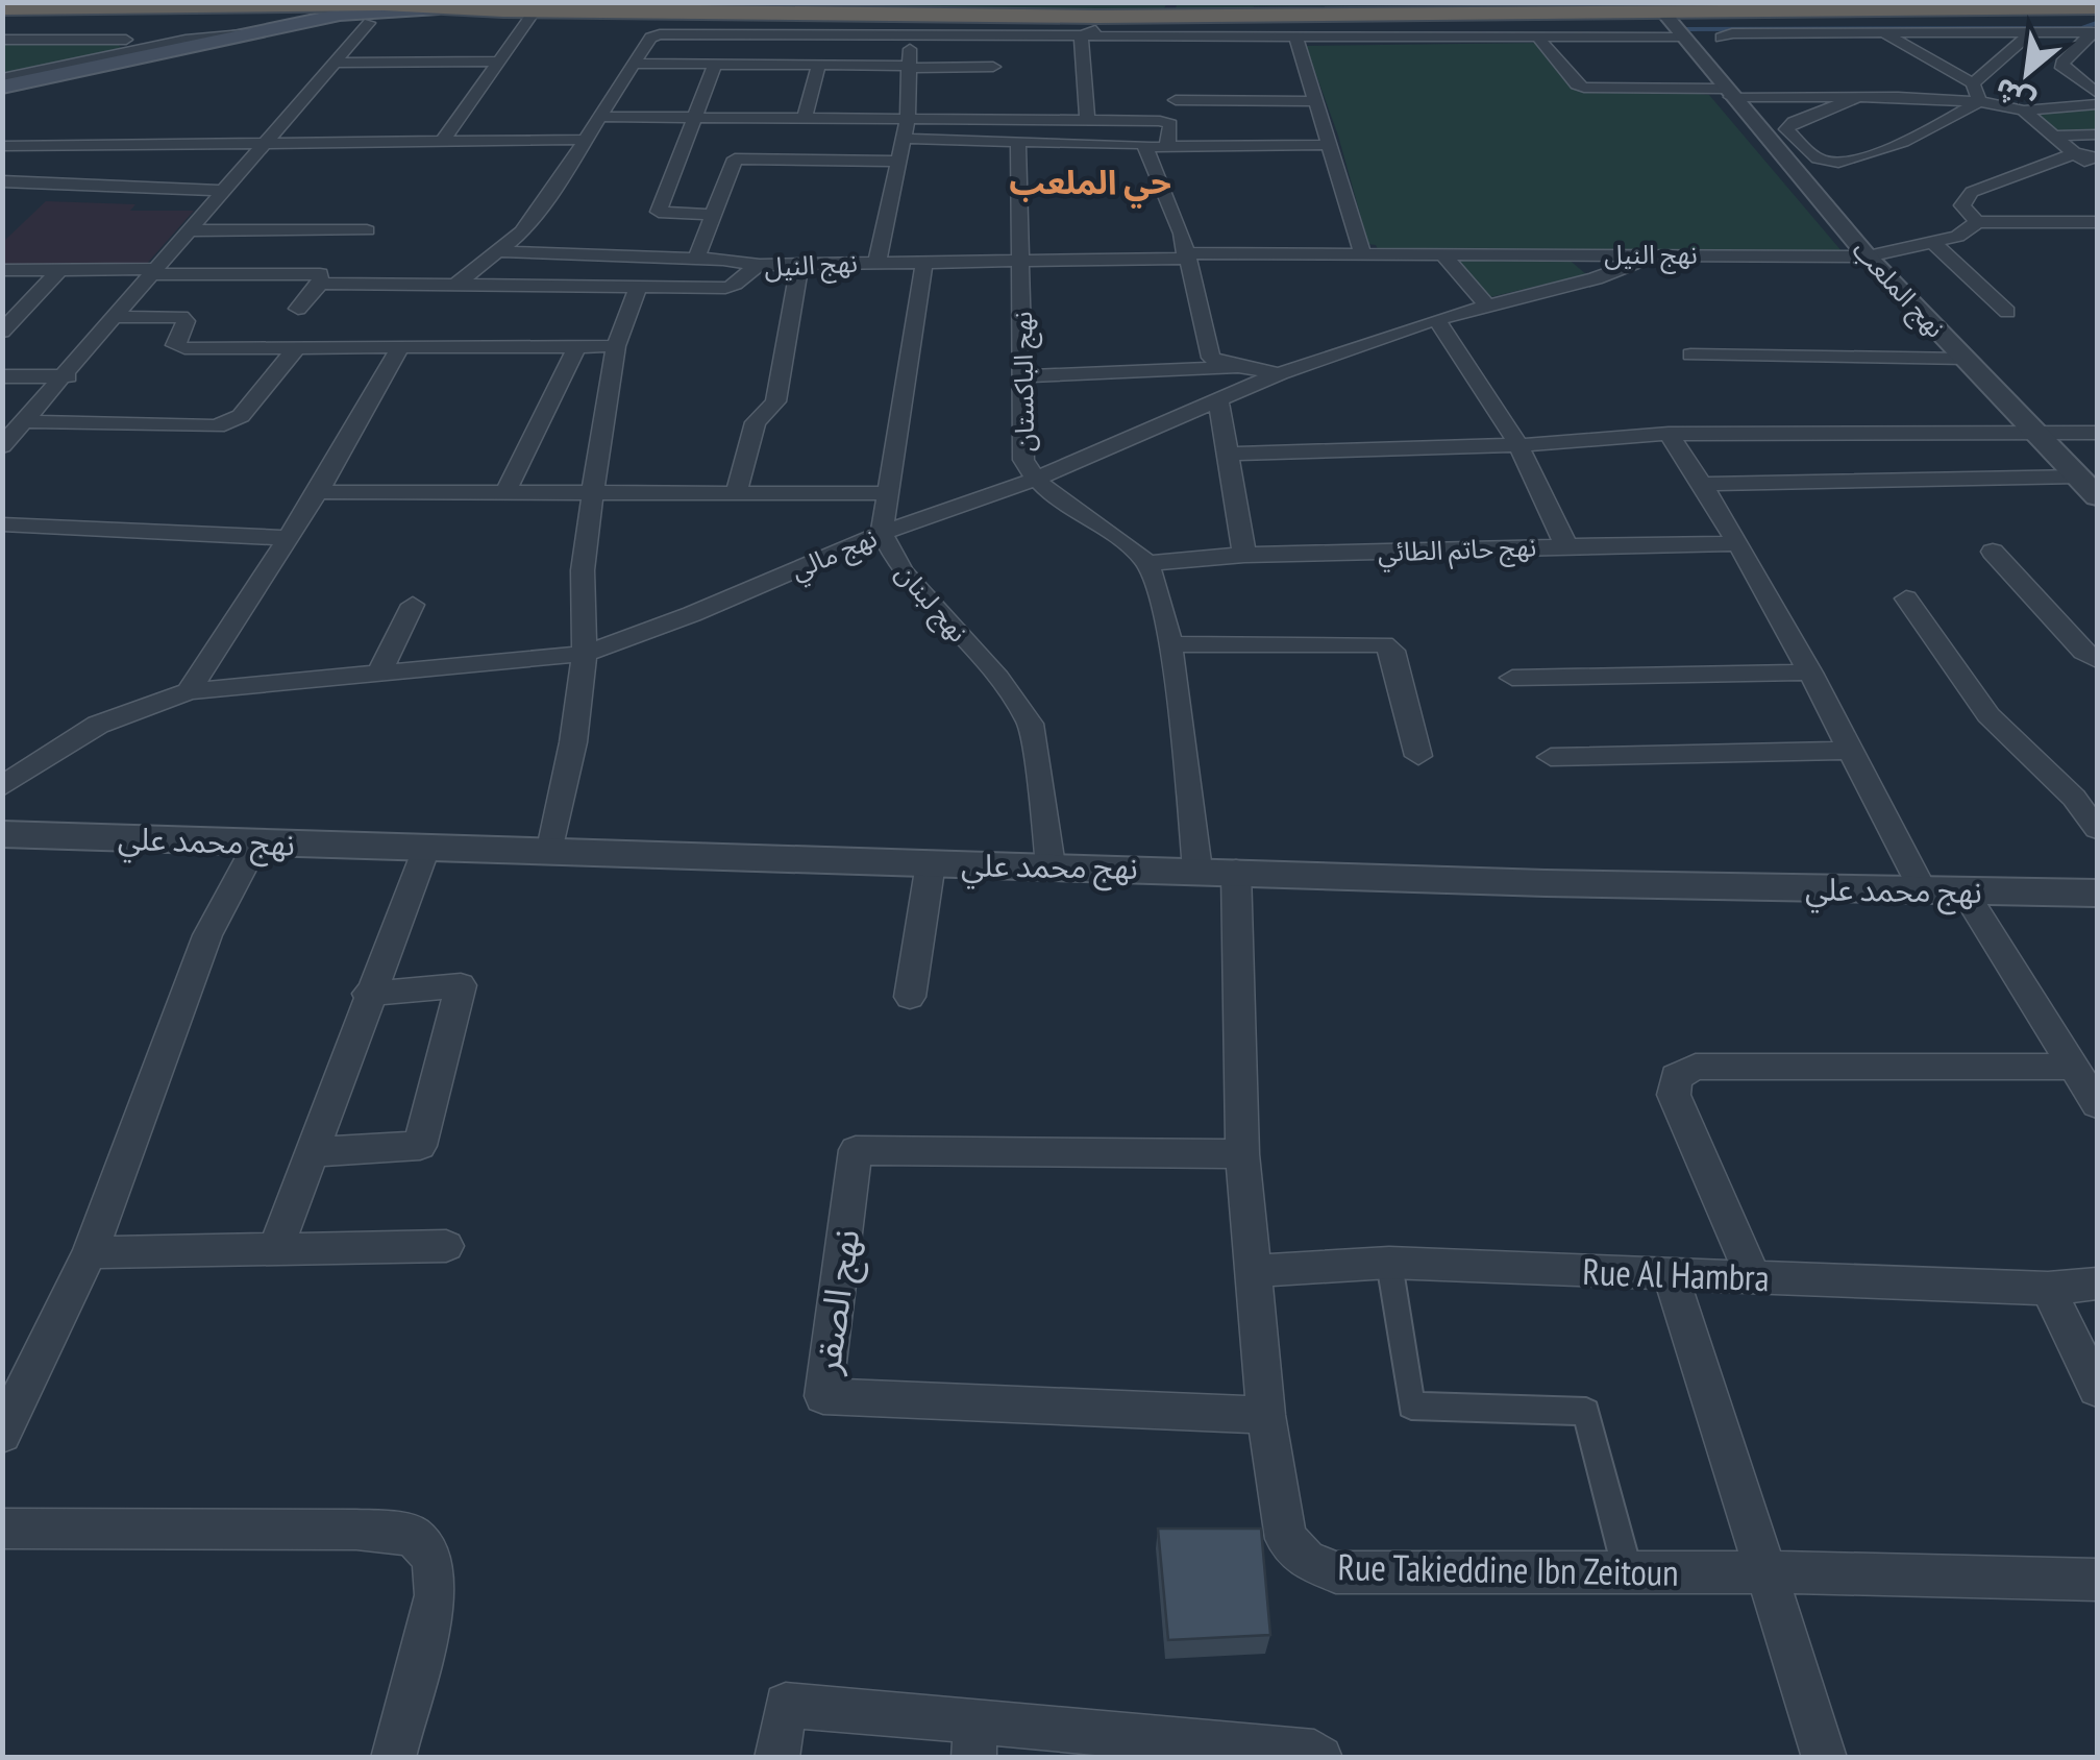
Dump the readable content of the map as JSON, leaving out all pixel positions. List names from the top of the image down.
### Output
{
  "streets": {
    "street": [
      "نهج النيل",
      "نهج الملعب",
      "نهج الباكستان",
      "نهج حاتم الطائي",
      "نهج مالي",
      "نهج لبنان",
      "نهج محمد علي",
      "Rue Al Hambra",
      "نهج الصقر",
      "Rue Takieddine Ibn Zeitoun"
    ]
  },
  "crossings": [
    ["نهج النيل", "نهج الملعب"],
    ["نهج النيل", "نهج الباكستان"],
    ["نهج النيل", "نهج مالي"],
    ["نهج النيل", "نهج لبنان"],
    ["نهج الباكستان", "نهج حاتم الطائي"],
    ["نهج الباكستان", "نهج مالي"],
    ["نهج حاتم الطائي", "نهج مالي"],
    ["نهج مالي", "نهج لبنان"],
    ["نهج لبنان", "نهج محمد علي"],
    ["نهج محمد علي", "Rue Takieddine Ibn Zeitoun"],
    ["Rue Al Hambra", "Rue Takieddine Ibn Zeitoun"],
    ["نهج الصقر", "Rue Takieddine Ibn Zeitoun"]
  ],
  "districts": ["حي الملعب"],
  "north": "bottom left"
}
